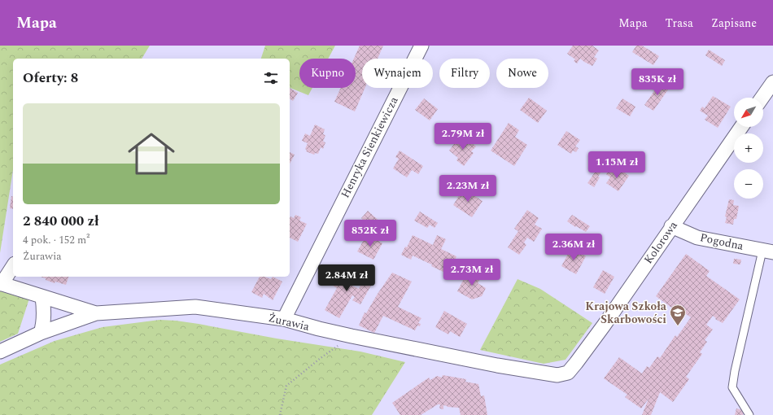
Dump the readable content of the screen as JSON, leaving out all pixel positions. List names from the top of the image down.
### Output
{
  "streets": {
    "street": [
      "Henryka Sienkiewicza",
      "Pogodna",
      "Kolorowa",
      "Żurawia"
    ]
  },
  "crossings": [
    ["Henryka Sienkiewicza", "Żurawia"],
    ["Pogodna", "Kolorowa"],
    ["Kolorowa", "Żurawia"]
  ],
  "places": {
    "school or university": ["Krajowa Szkoła Skarbowości"]
  },
  "north": "bottom left",
  "page": {
    "header": "Mapa",
    "nav": ["Mapa", "Trasa", "Zapisane"],
    "chip": [
      "Kupno",
      "Wynajem",
      "Filtry",
      "Nowe"
    ],
    "heading": "Oferty: 8",
    "price": [
      "835K zł",
      "2.79M zł",
      "1.15M zł",
      "2.23M zł",
      "852K zł",
      "2.36M zł",
      "2.73M zł",
      "2.84M zł"
    ],
    "map_buttons": ["+", "−"],
    "list": [
      {
        "name": "2 840 000 zł",
        "note": "4 pok. · 152 m² · Żurawia"
      }
    ]
  }
}
